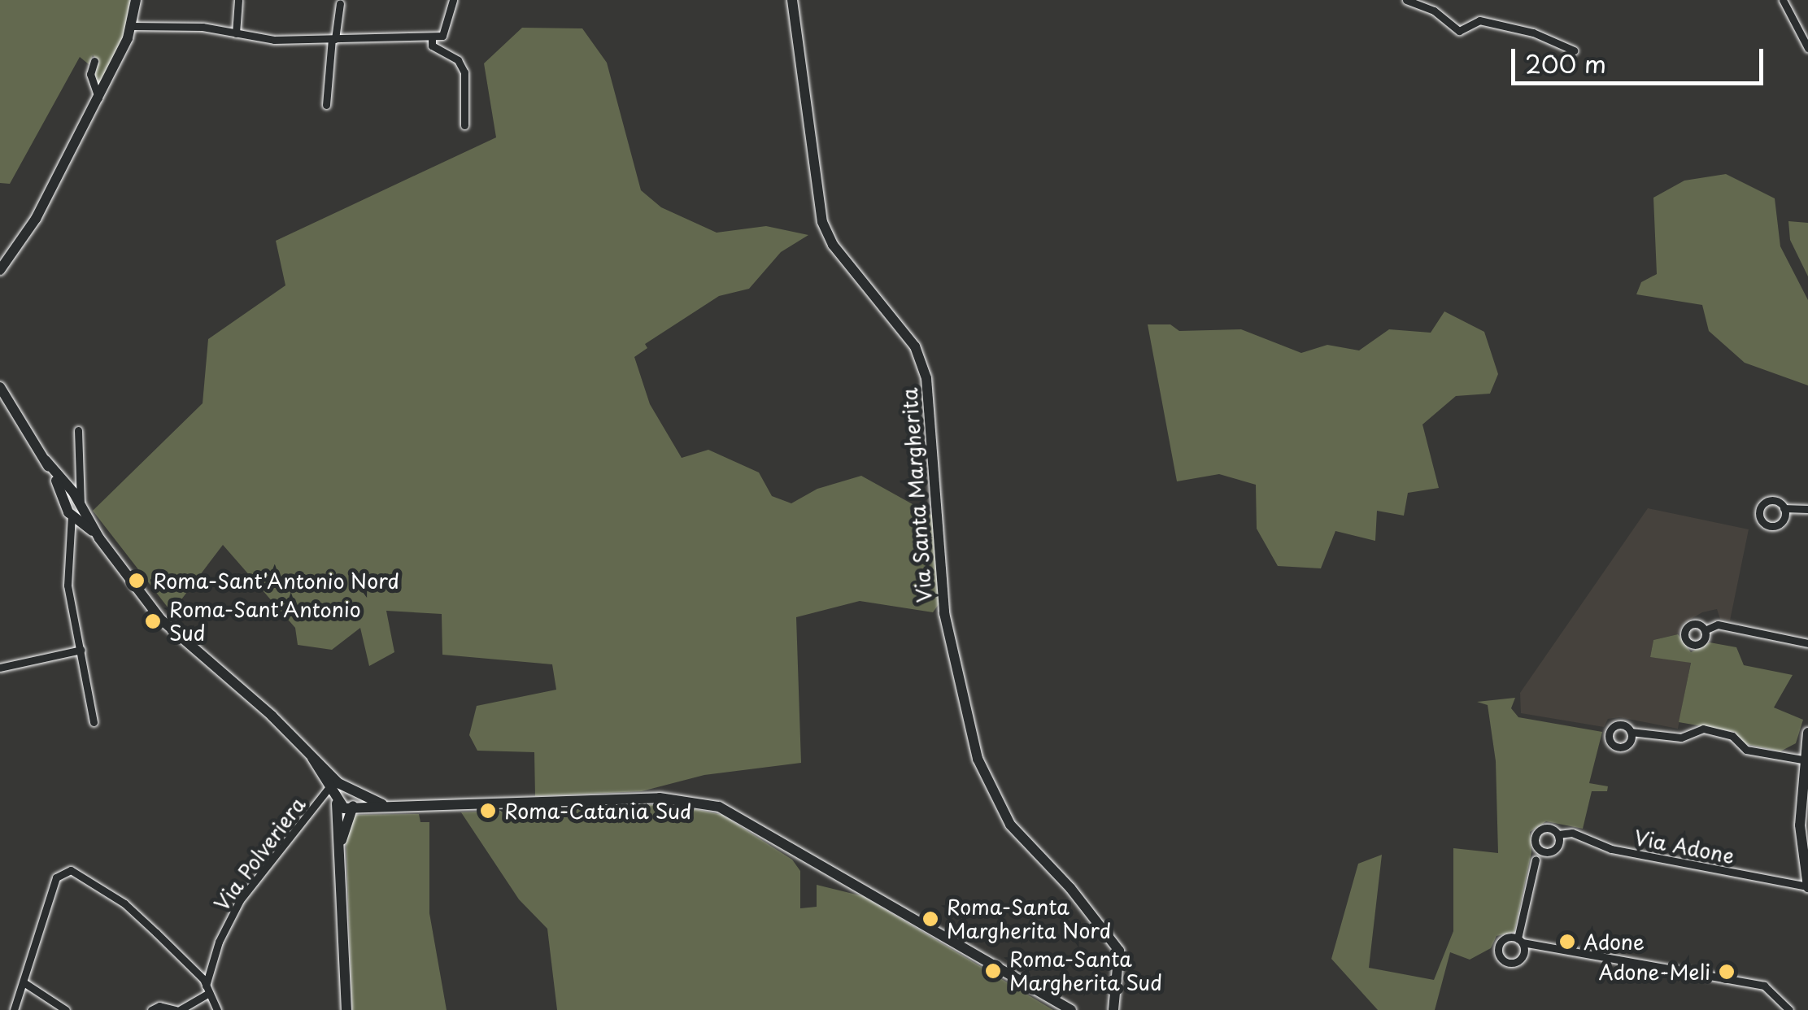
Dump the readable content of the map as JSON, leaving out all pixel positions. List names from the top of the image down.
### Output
{
  "streets": {
    "street": ["Via Santa Margherita", "Via Adone", "Via Polveriera"]
  },
  "places": [
    "Roma-Sant'Antonio Nord",
    "Roma-Sant'Antonio Sud",
    "Roma-Catania Sud",
    "Roma-Santa Margherita Nord",
    "Adone",
    "Roma-Santa Margherita Sud",
    "Adone-Meli"
  ],
  "scale_bar": "200 m"
}
